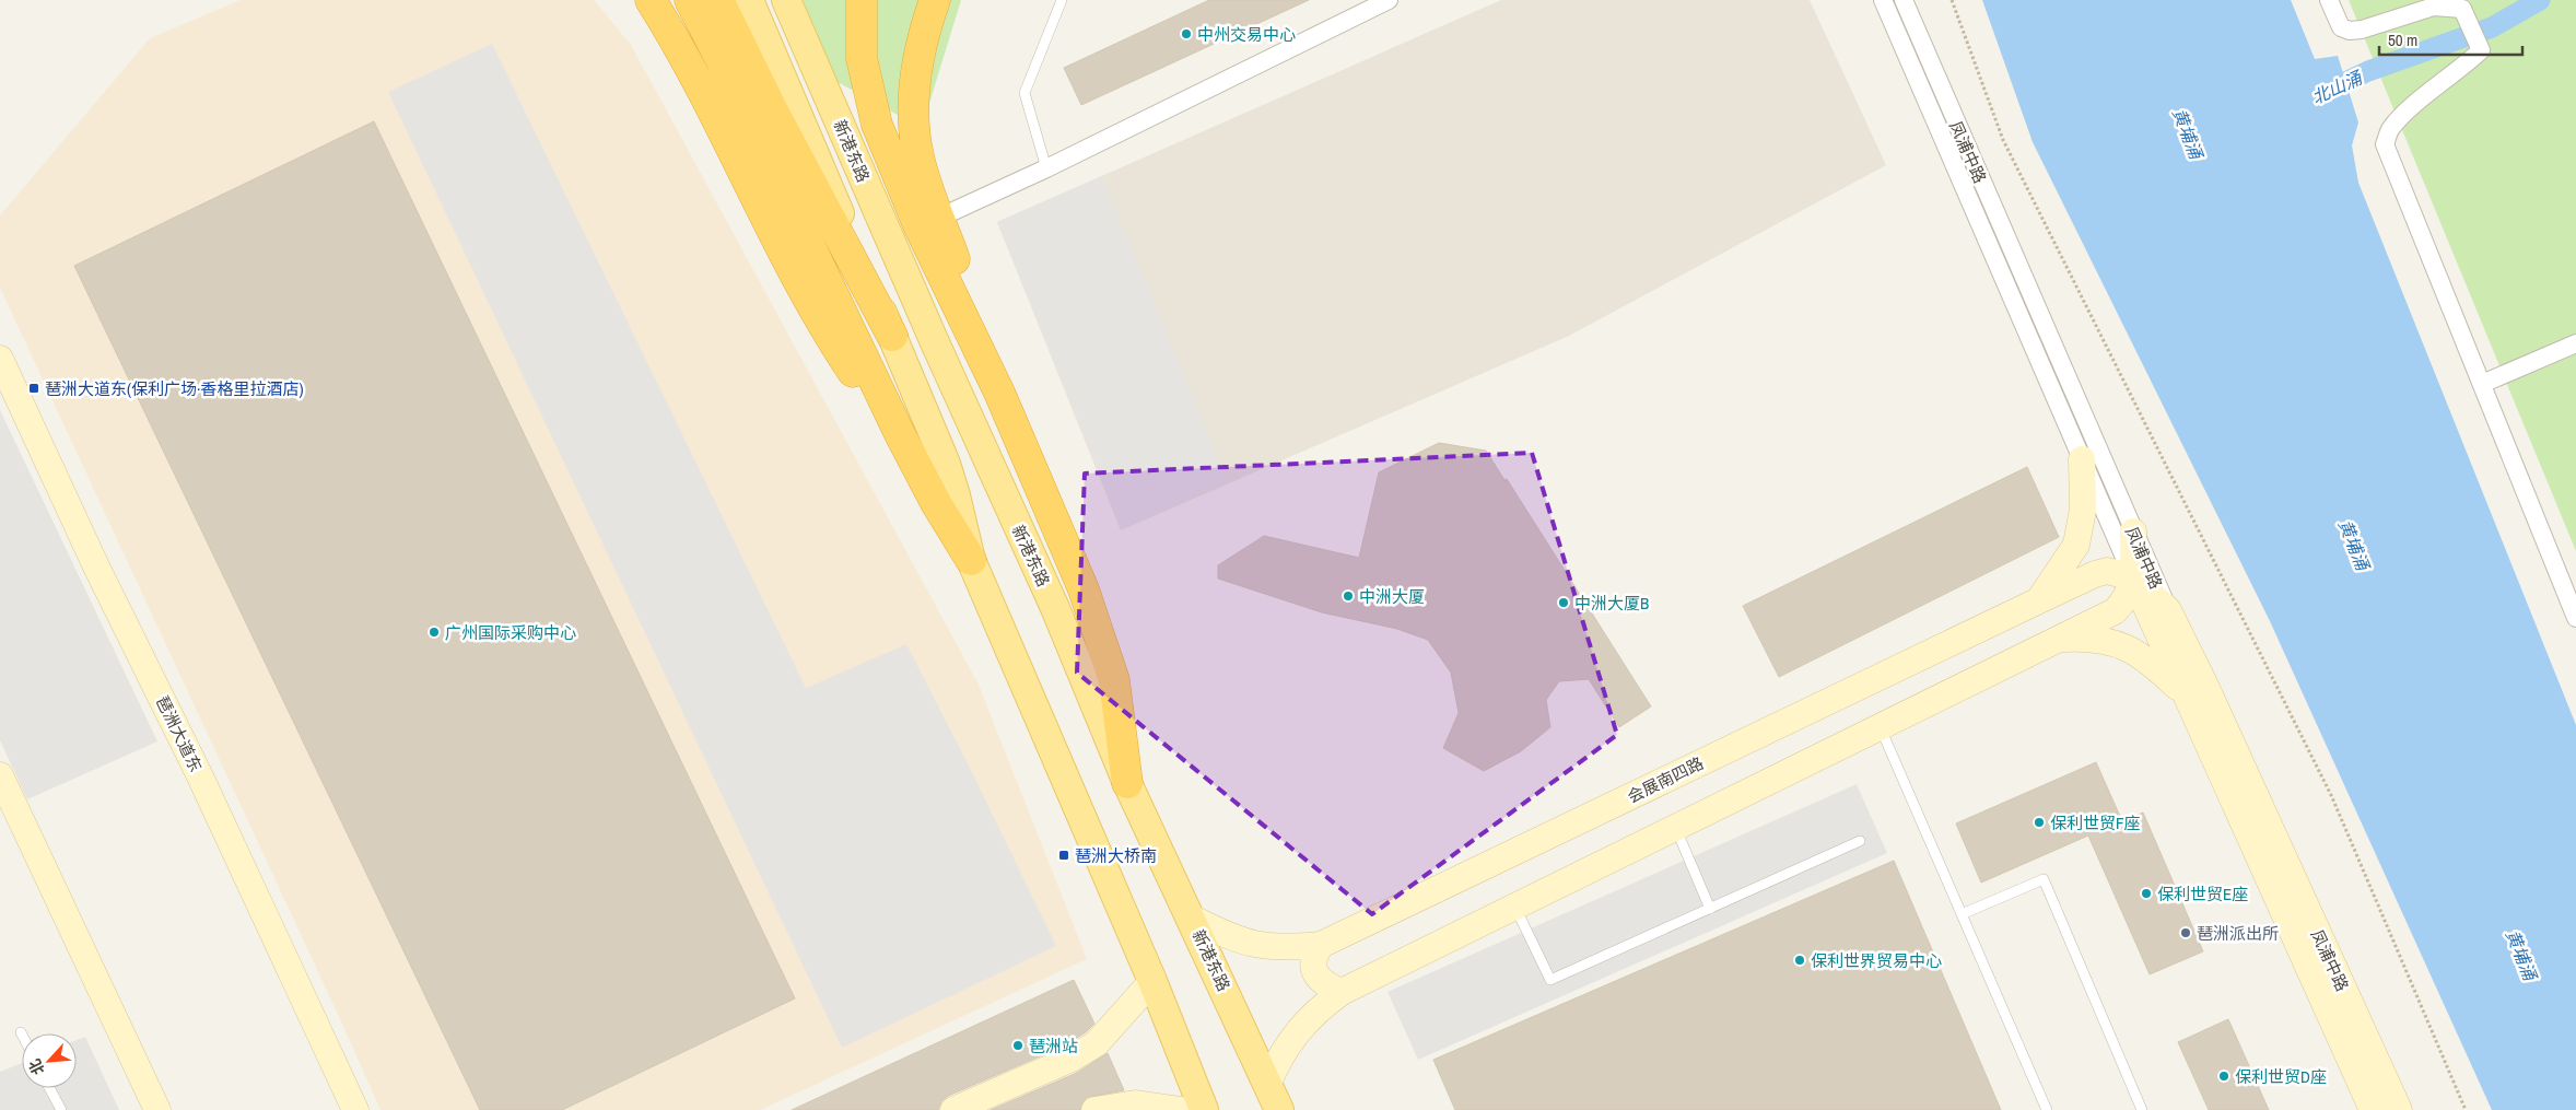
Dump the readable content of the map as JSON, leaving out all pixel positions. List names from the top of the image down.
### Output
{
  "streets": {
    "main road": ["新港东路"],
    "street": ["凤浦中路", "琶洲大道东", "会展南四路"]
  },
  "crossings": [
    ["新港东路", "会展南四路"],
    ["凤浦中路", "会展南四路"]
  ],
  "water": ["北山涌", "黄埔涌"],
  "places": {
    "other": [
      "中州交易中心",
      "中洲大厦",
      "中洲大厦B",
      "广州国际采购中心",
      "保利世贸F座",
      "保利世贸E座",
      "琶洲派出所",
      "保利世界贸易中心",
      "琶洲站",
      "保利世贸D座"
    ],
    "transit": ["琶洲大道东(保利广场·香格里拉酒店)", "琶洲大桥南"]
  },
  "scale_bar": "50 m",
  "north": "bottom left"
}
